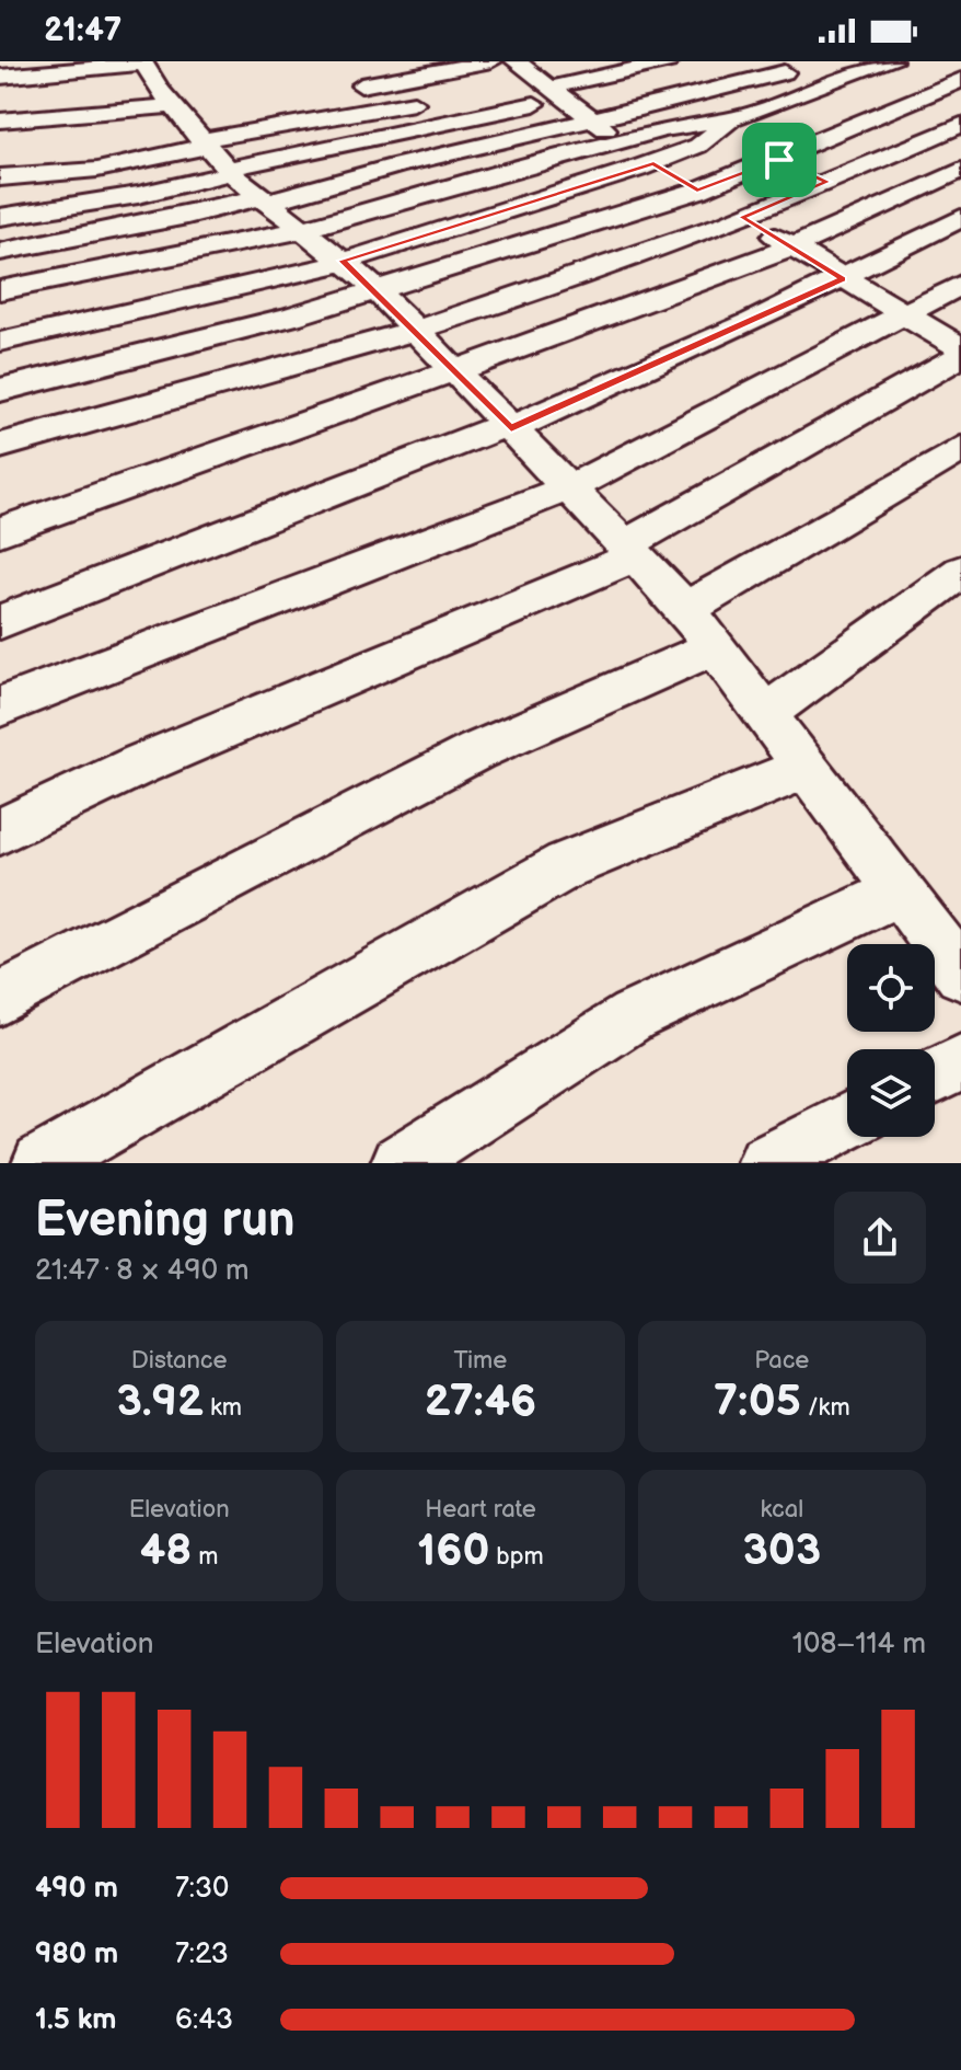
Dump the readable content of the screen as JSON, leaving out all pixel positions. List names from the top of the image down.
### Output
{
  "page": {
    "status": "21:47",
    "heading": ["Evening run", "21:47 · 8 × 490 m"],
    "stats": [
      ["Distance", "3.92 km"],
      ["Time", "27:46"],
      ["Pace", "7:05 /km"],
      ["Elevation", "48 m"],
      ["Heart rate", "160 bpm"],
      ["kcal", "303"]
    ],
    "chart": ["Elevation", "108–114 m"],
    "list": [
      {
        "name": "490 m",
        "note": "7:30"
      },
      {
        "name": "980 m",
        "note": "7:23"
      },
      {
        "name": "1.5 km",
        "note": "6:43"
      }
    ]
  }
}
